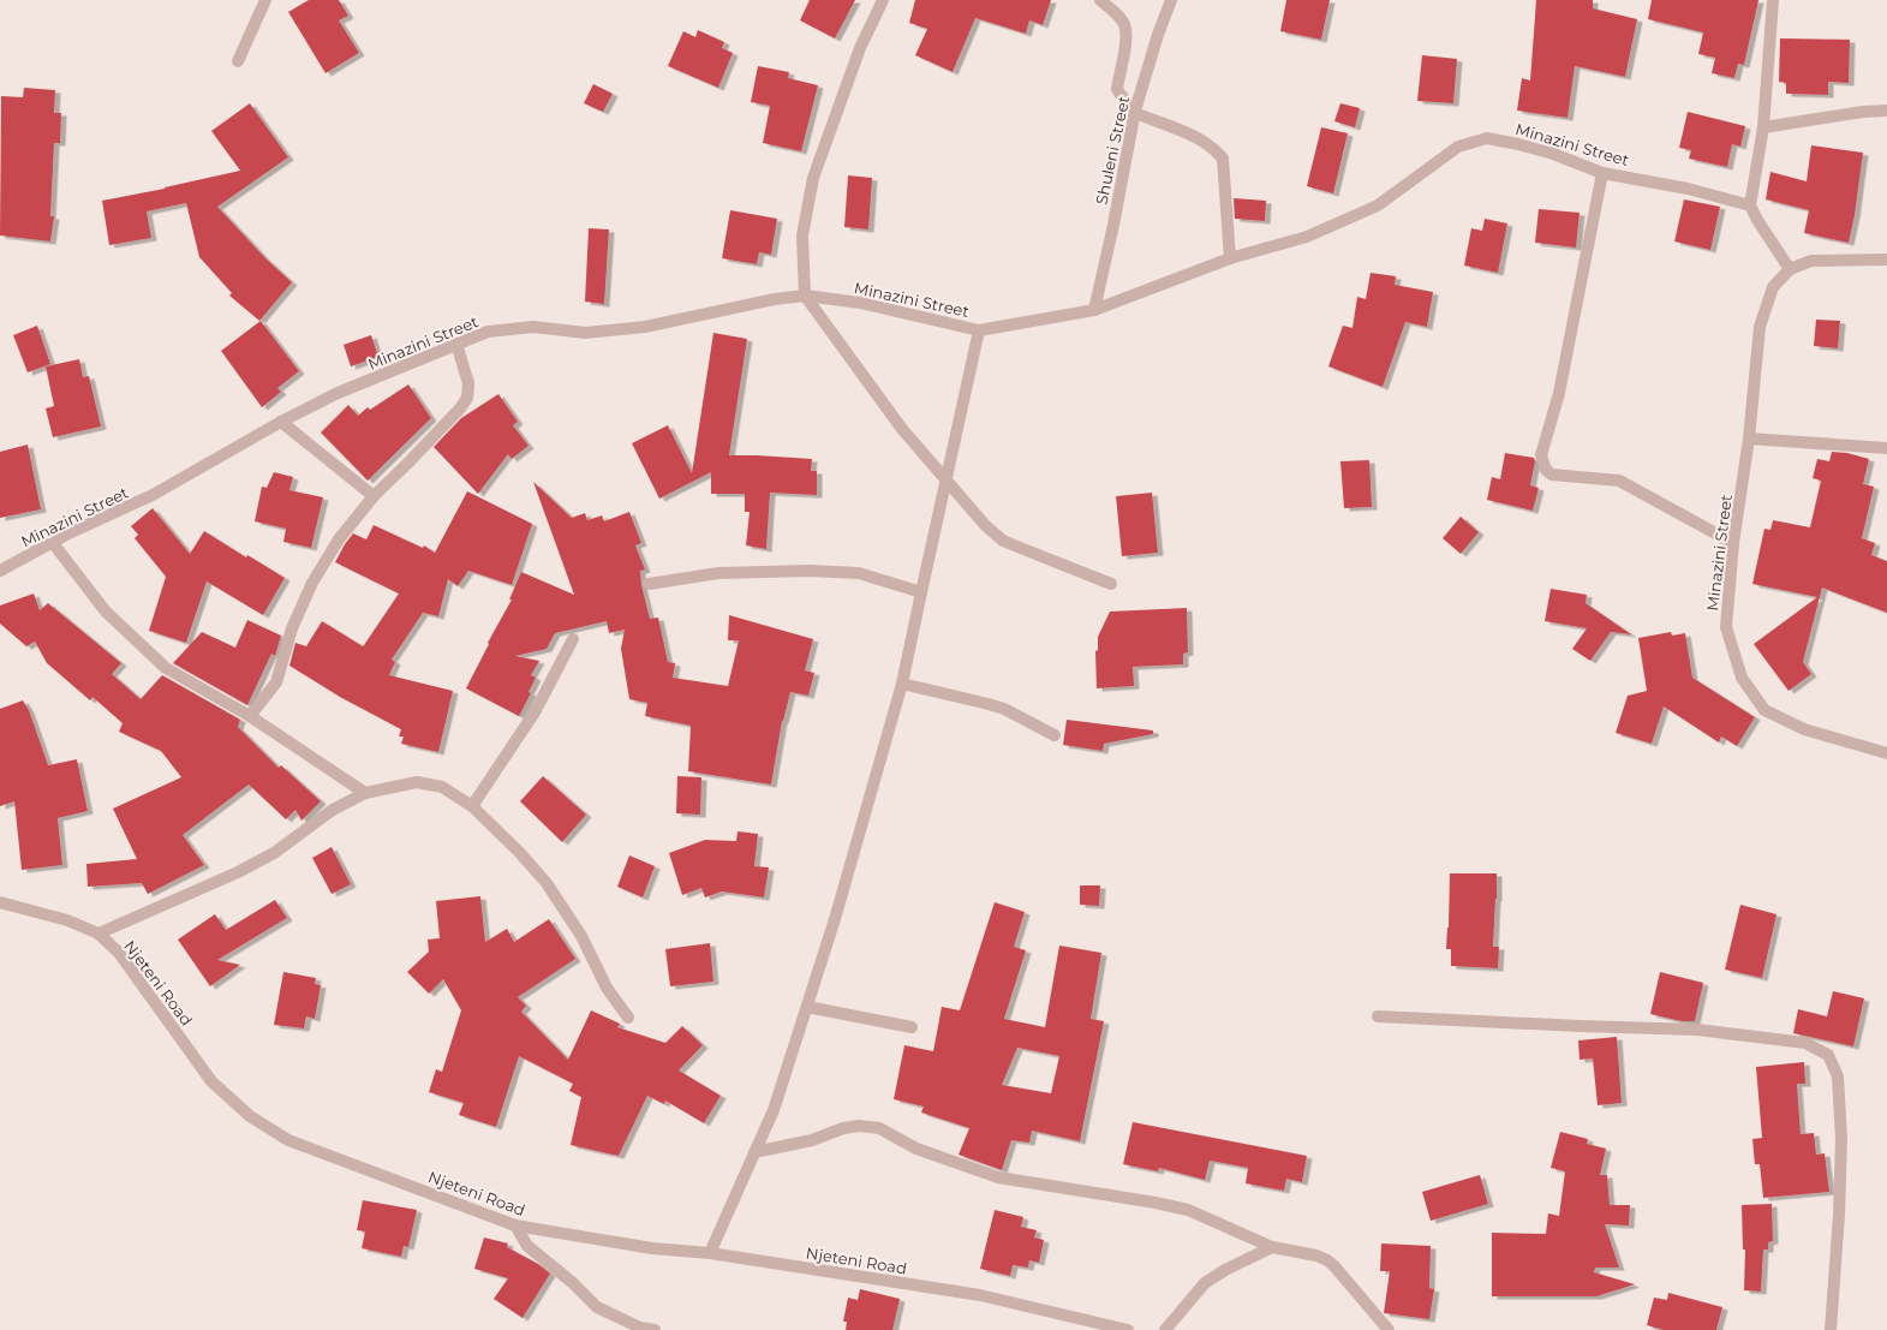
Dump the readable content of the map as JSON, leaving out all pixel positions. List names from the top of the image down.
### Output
{
  "streets": {
    "street": ["Minazini Street", "Shuleni Street", "Njeteni Road"]
  },
  "crossings": [
    ["Minazini Street", "Shuleni Street"]
  ]
}
